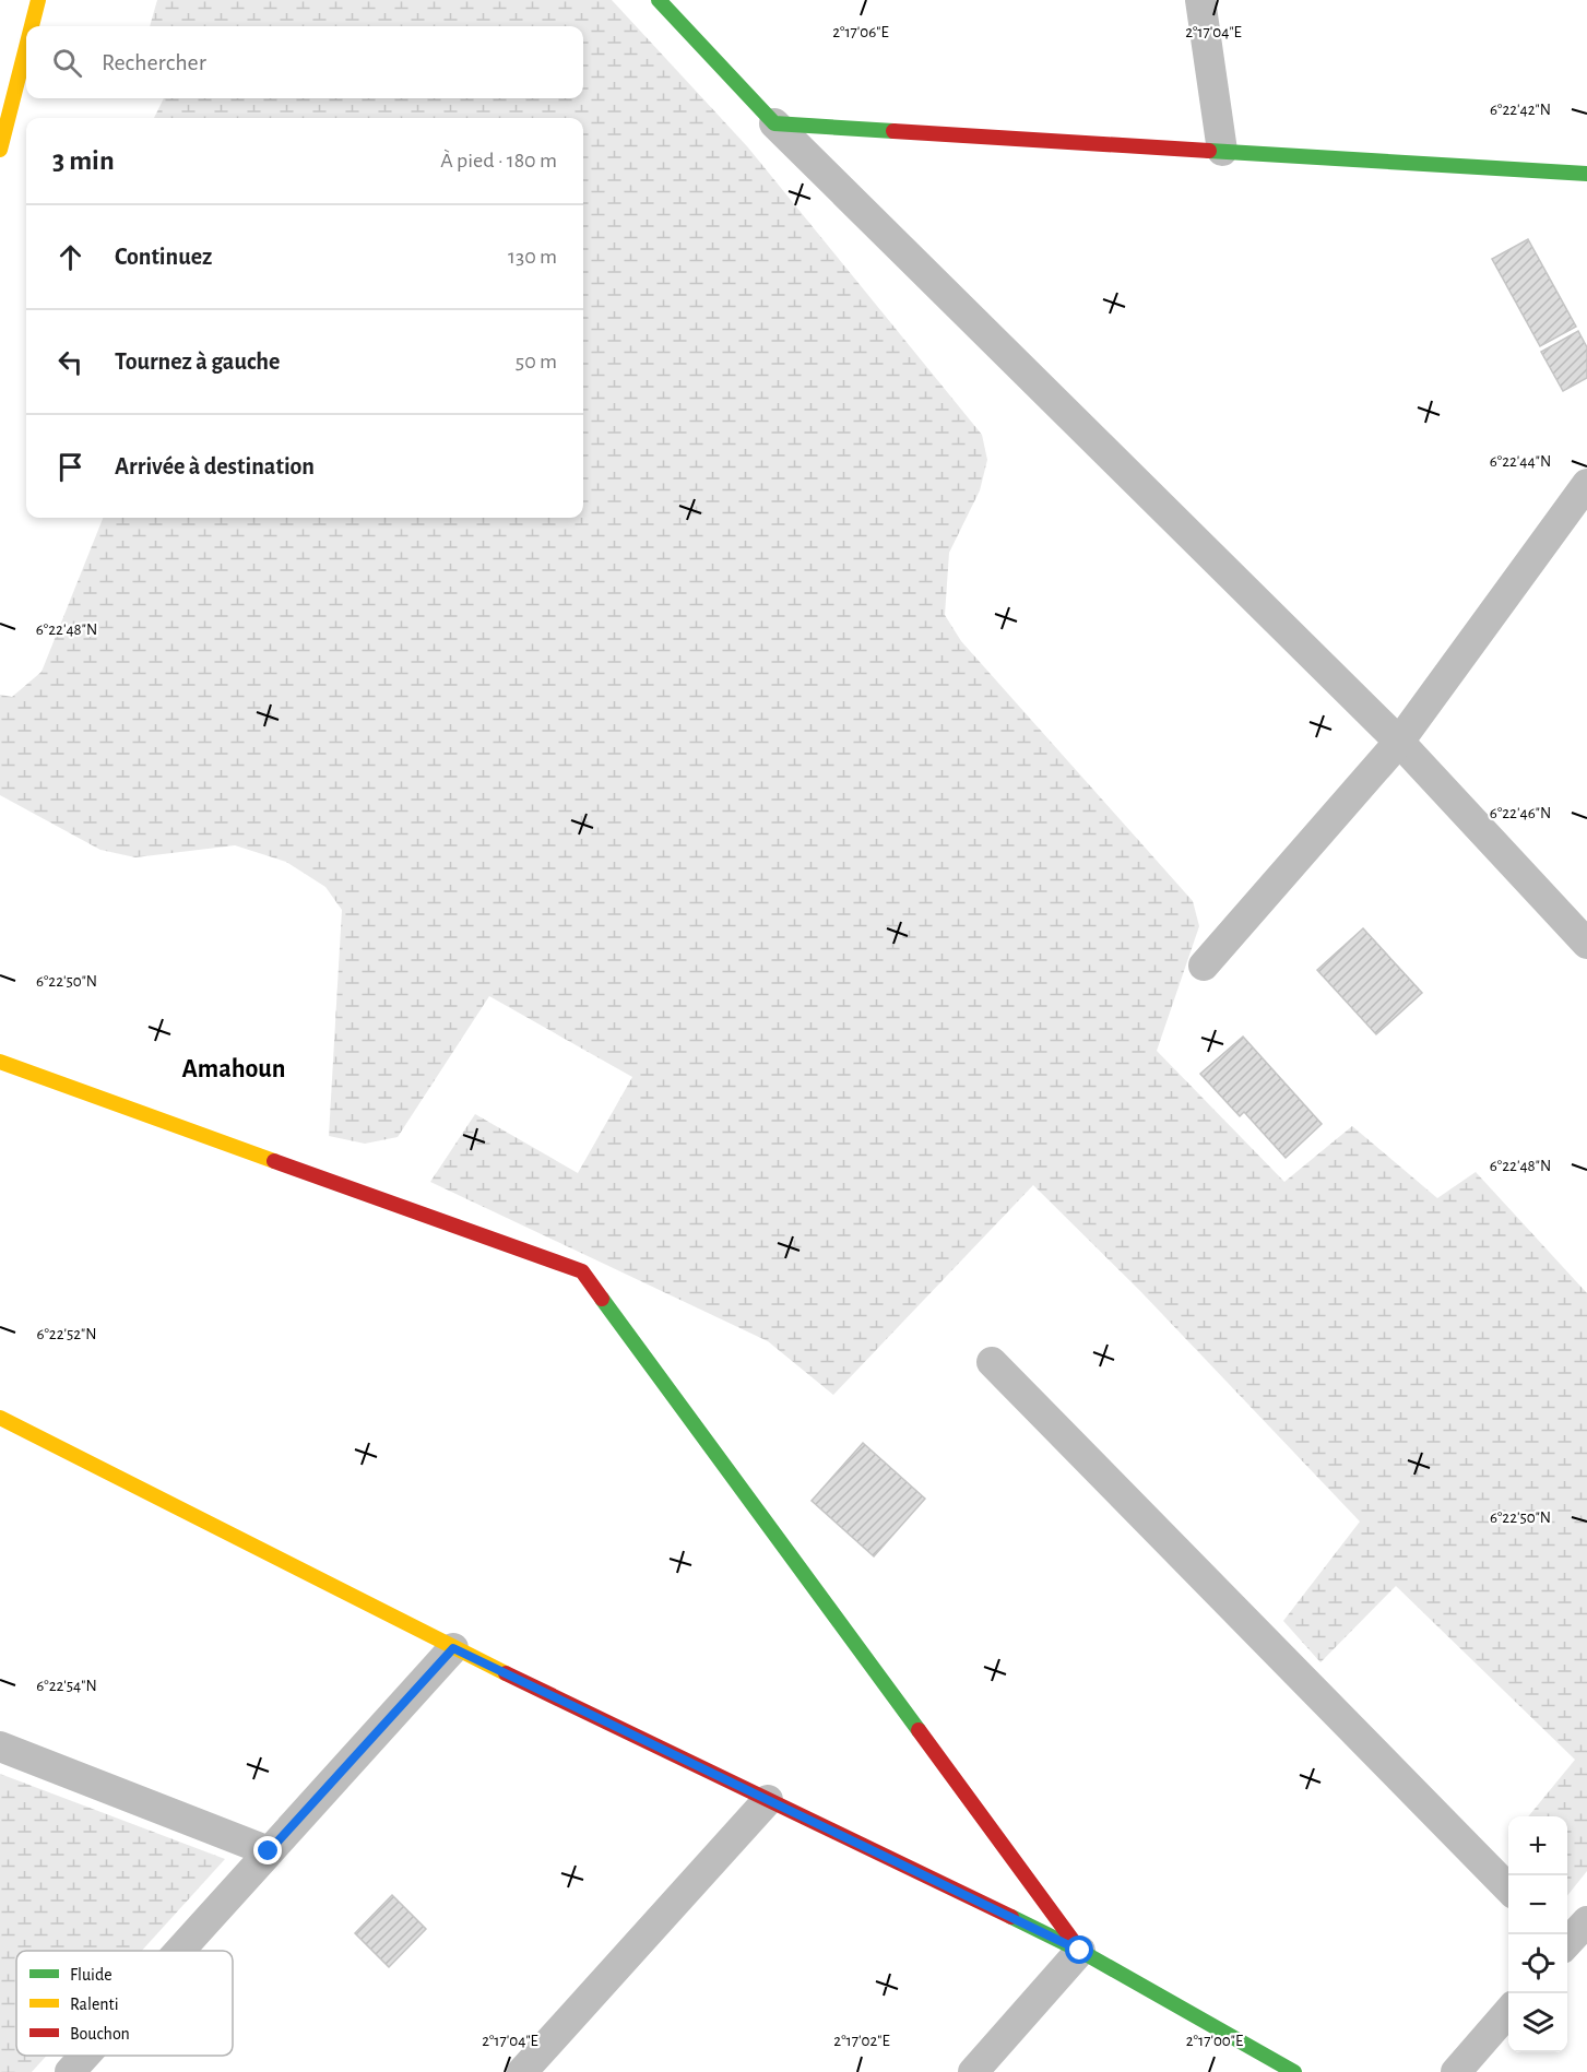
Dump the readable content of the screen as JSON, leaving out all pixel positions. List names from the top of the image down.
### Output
{
  "districts": ["Amahoun"],
  "legend": ["Fluide", "Ralenti", "Bouchon"],
  "page": {
    "search": "Rechercher",
    "heading": ["3 min", "À pied · 180 m"],
    "list": [
      ["Continuez", "130 m"],
      ["Tournez à gauche", "50 m"],
      "Arrivée à destination"
    ],
    "map_buttons": ["+", "−"]
  },
  "coordinates": [
    "2°17'06\"E",
    "2°17'04\"E",
    "6°22'42\"N",
    "6°22'44\"N",
    "6°22'48\"N",
    "6°22'46\"N",
    "6°22'50\"N",
    "6°22'52\"N",
    "6°22'54\"N",
    "2°17'02\"E",
    "2°17'00\"E"
  ]
}
